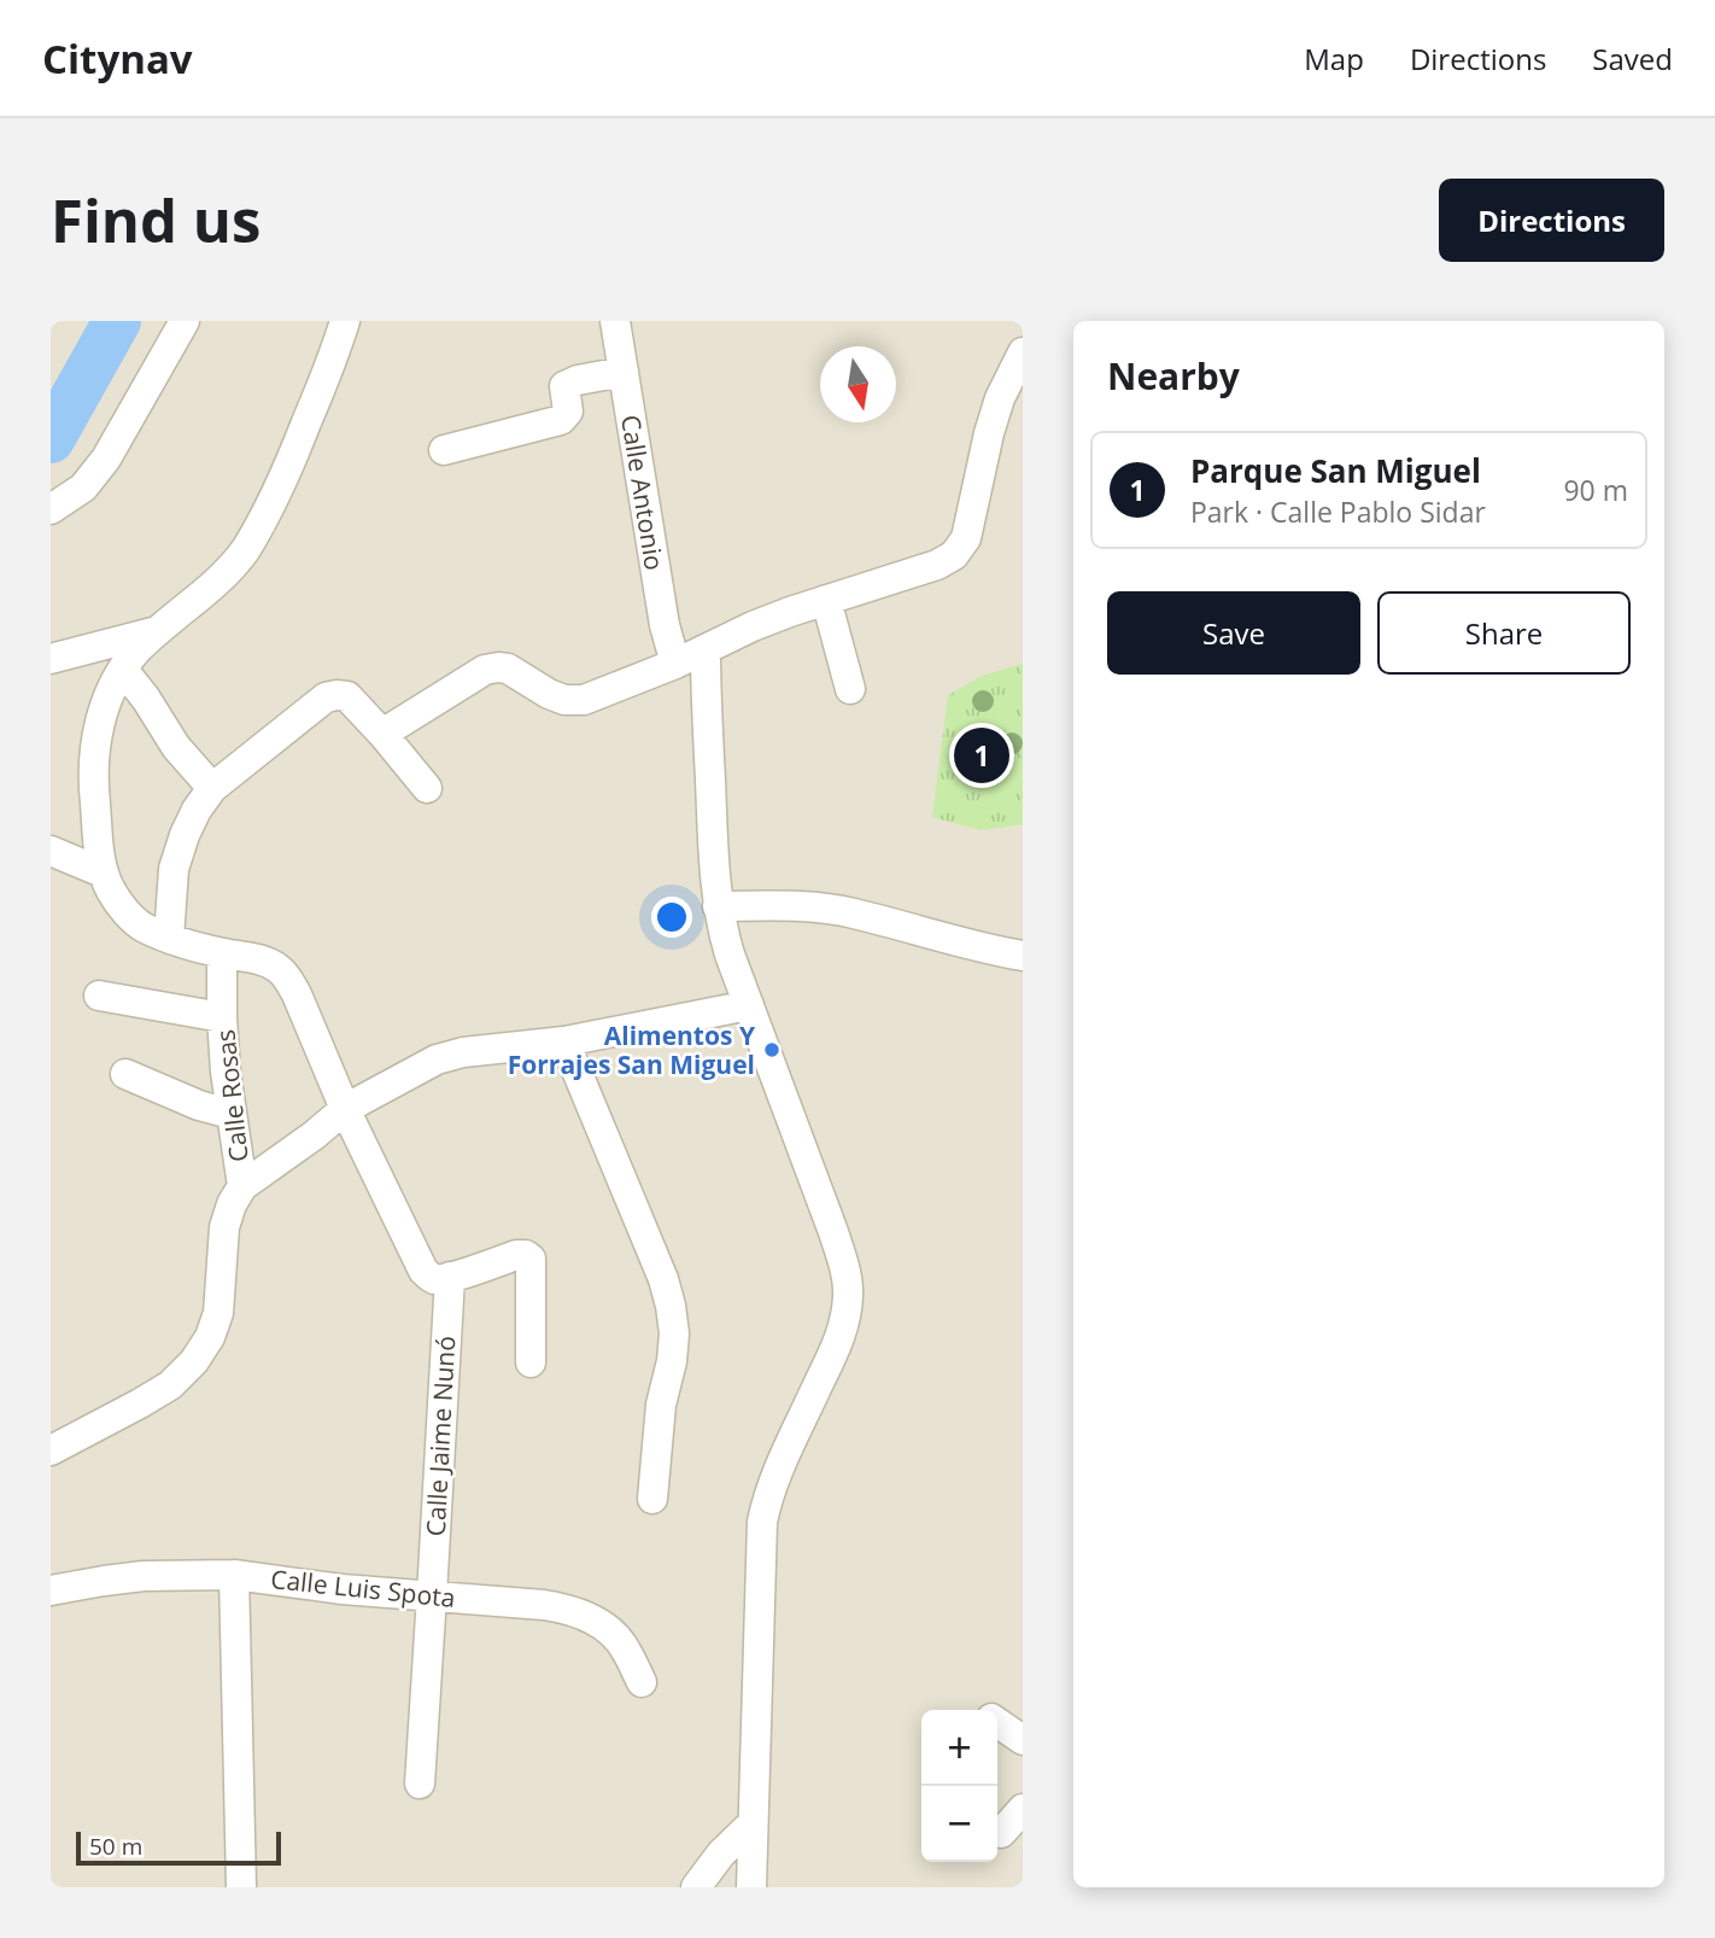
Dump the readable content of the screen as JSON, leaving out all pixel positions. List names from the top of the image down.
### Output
{
  "streets": {
    "street": [
      "Calle Antonio",
      "Calle Rosas",
      "Calle Jaime Nunó",
      "Calle Luis Spota"
    ]
  },
  "crossings": [
    ["Calle Jaime Nunó", "Calle Luis Spota"]
  ],
  "places": ["Alimentos Y Forrajes San Miguel"],
  "scale_bar": "50 m",
  "north": "bottom",
  "page": {
    "header": "Citynav",
    "nav": ["Map", "Directions", "Saved"],
    "buttons": [
      "Directions",
      ["Save", "Share"]
    ],
    "title": "Find us",
    "heading": "Nearby",
    "list": [
      {
        "mark": "1",
        "name": "Parque San Miguel",
        "note": "Park · Calle Pablo Sidar",
        "value": "90 m"
      }
    ],
    "pins": "1",
    "map_buttons": ["+", "−"],
    "scale": "50 m"
  }
}
